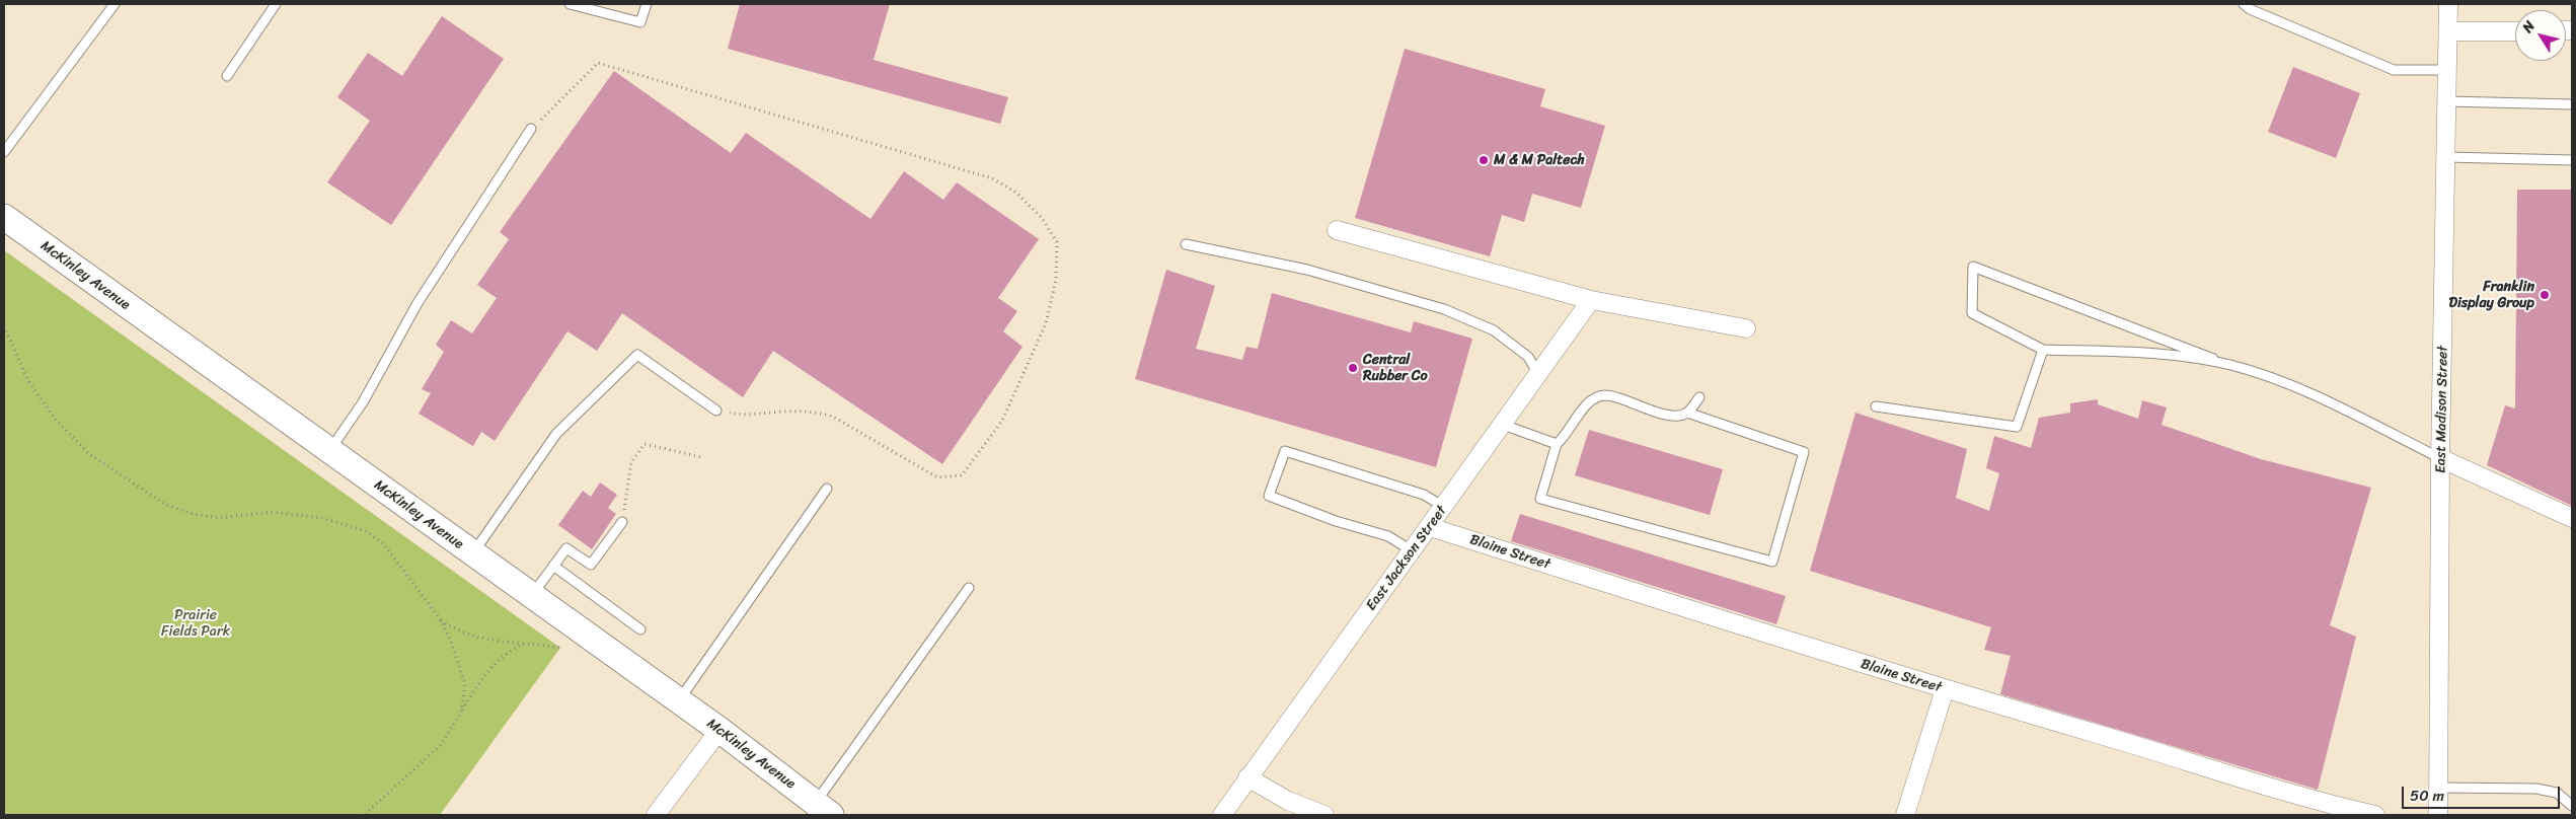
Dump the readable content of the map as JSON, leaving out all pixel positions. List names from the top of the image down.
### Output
{
  "streets": {
    "street": [
      "McKinley Avenue",
      "East Madison Street",
      "Blaine Street",
      "East Jackson Street"
    ]
  },
  "crossings": [
    ["Blaine Street", "East Jackson Street"]
  ],
  "parks": ["Prairie Fields Park"],
  "places": ["M & M Paltech", "Franklin Display Group", "Central Rubber Co"],
  "scale_bar": "50 m",
  "north": "top left"
}
